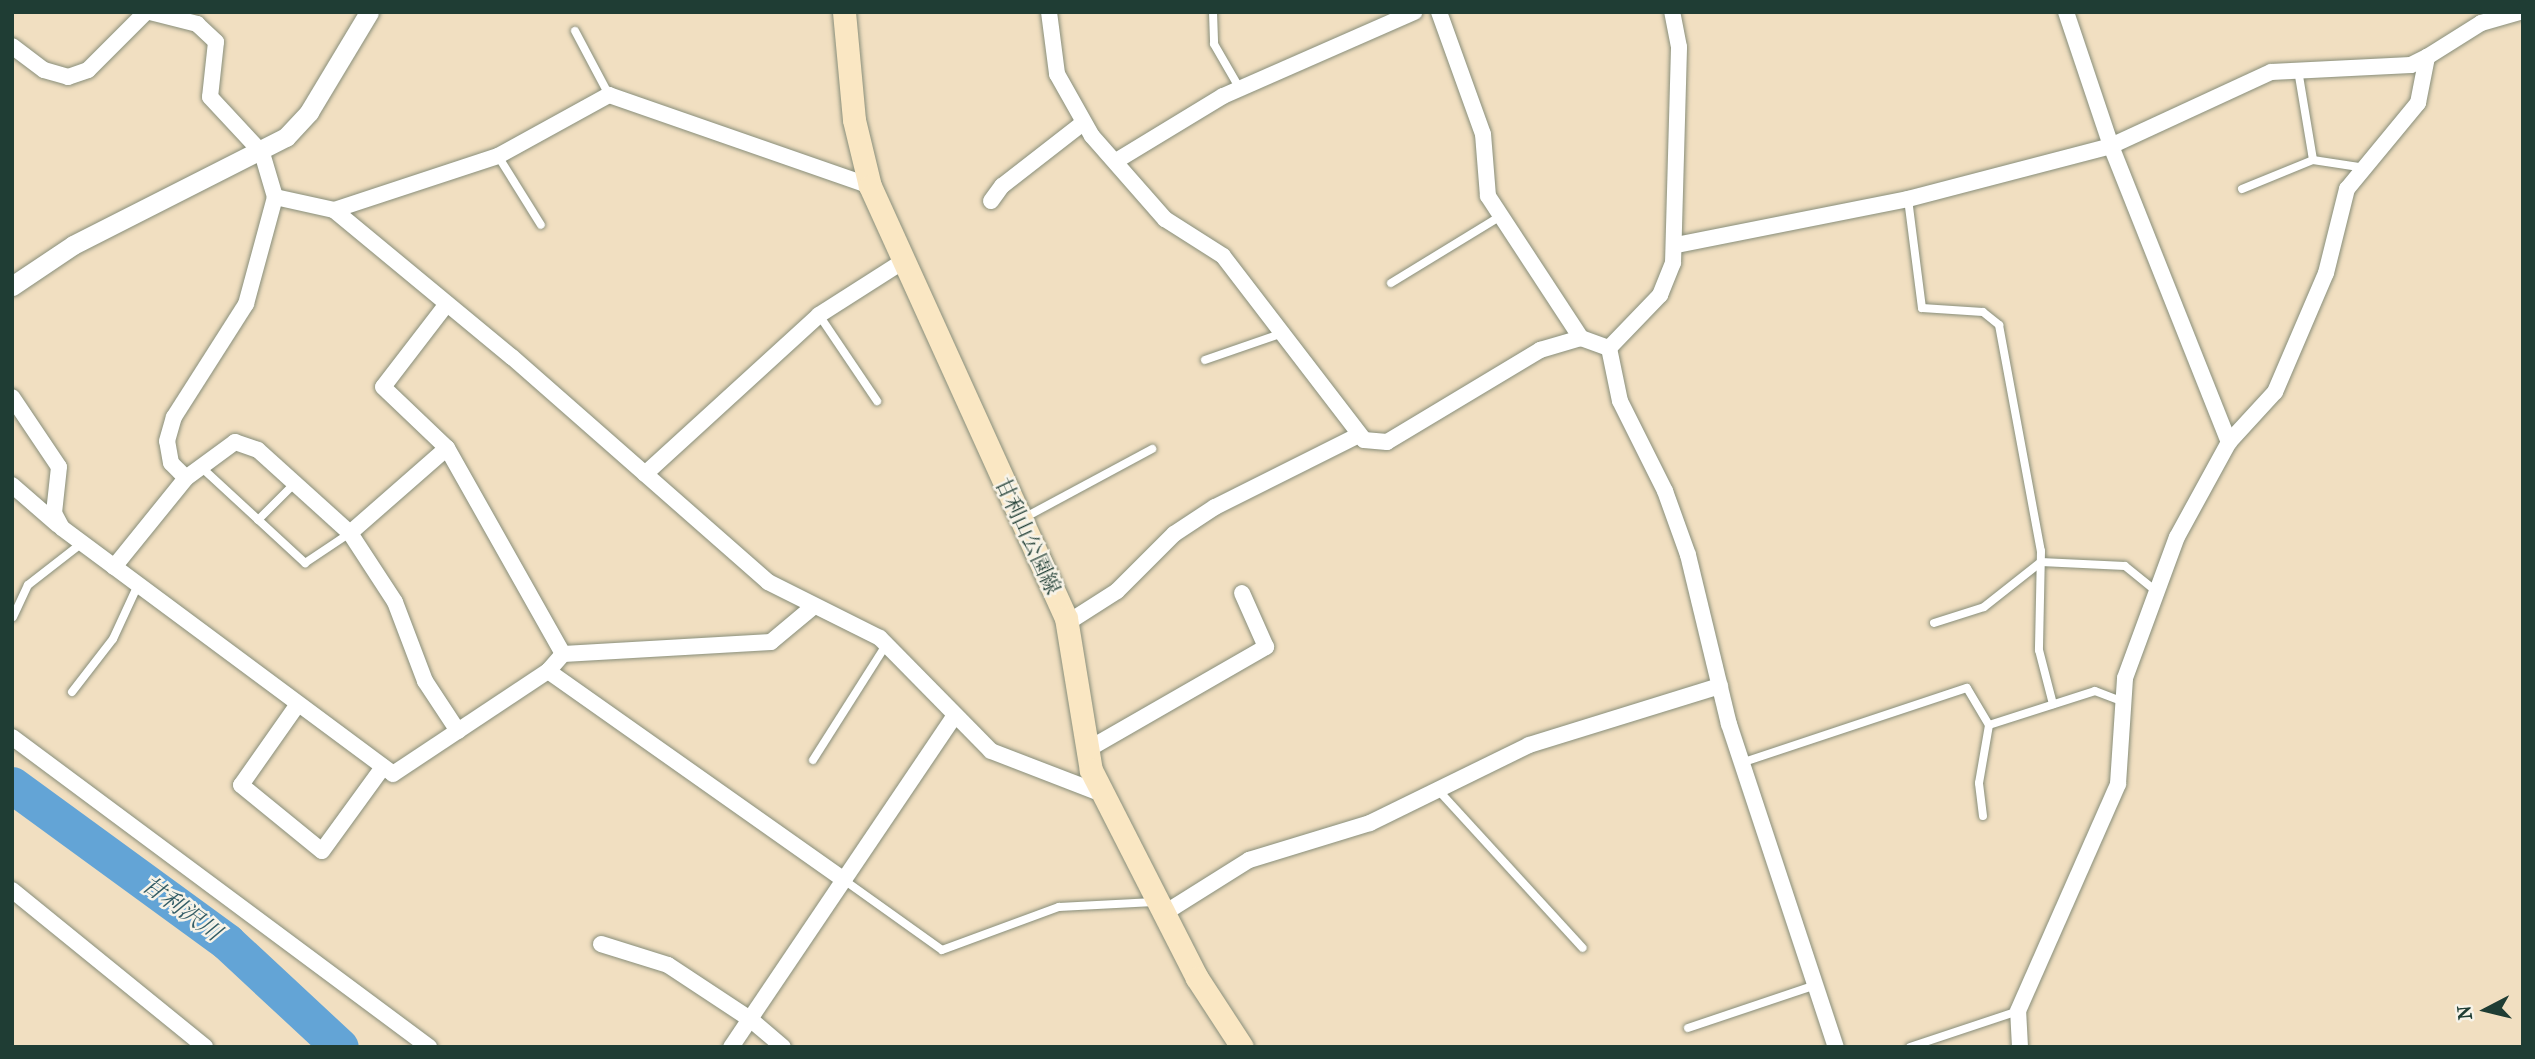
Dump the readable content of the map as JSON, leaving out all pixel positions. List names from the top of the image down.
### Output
{
  "streets": {
    "main road": ["甘利山公園線"]
  },
  "water": ["甘利沢川"],
  "north": "left"
}
